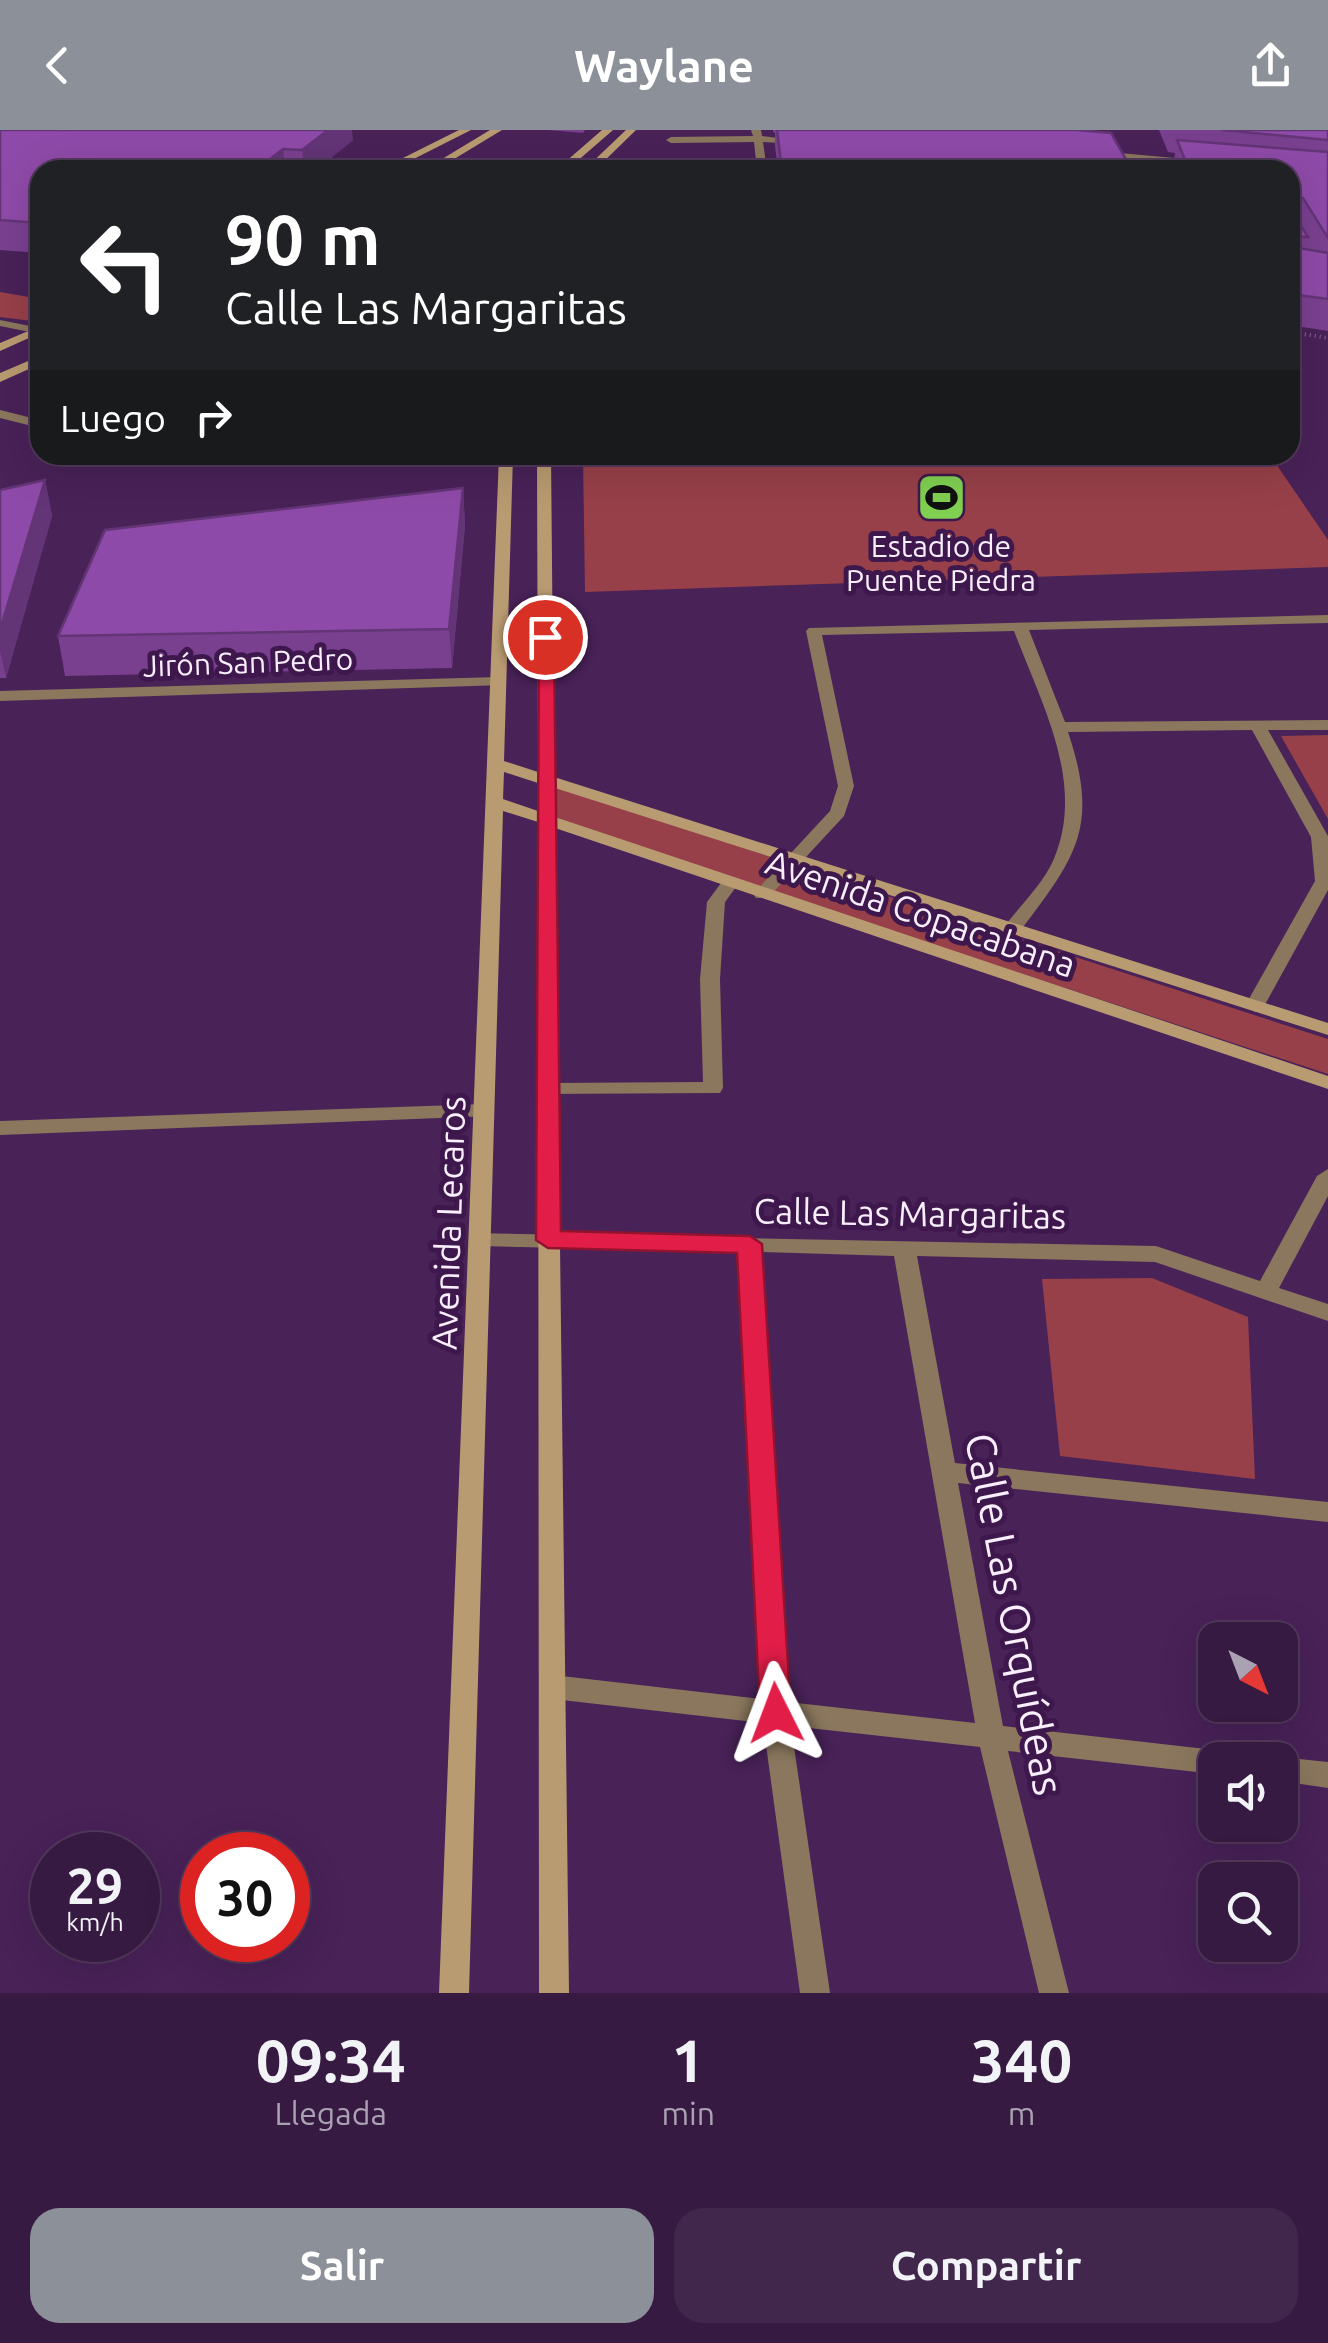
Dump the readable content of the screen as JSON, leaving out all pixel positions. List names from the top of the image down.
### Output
{
  "streets": {
    "main road": ["Avenida Copacabana", "Avenida Lecaros"],
    "street": ["Jirón San Pedro", "Calle Las Margaritas", "Calle Las Orquídeas"]
  },
  "crossings": [
    ["Jirón San Pedro", "Avenida Lecaros"],
    ["Avenida Copacabana", "Avenida Lecaros"],
    ["Calle Las Margaritas", "Avenida Lecaros"],
    ["Calle Las Margaritas", "Calle Las Orquídeas"]
  ],
  "places": {
    "sports": ["Estadio de Puente Piedra"]
  },
  "north": "bottom right",
  "page": {
    "header": "Waylane",
    "turn": ["90 m", "Calle Las Margaritas"],
    "then": "Luego",
    "speed": "29 km/h",
    "limit": "30",
    "eta": [
      "09:34",
      "Llegada",
      "1",
      "min",
      "340",
      "m"
    ],
    "buttons": ["Salir", "Compartir"]
  }
}
